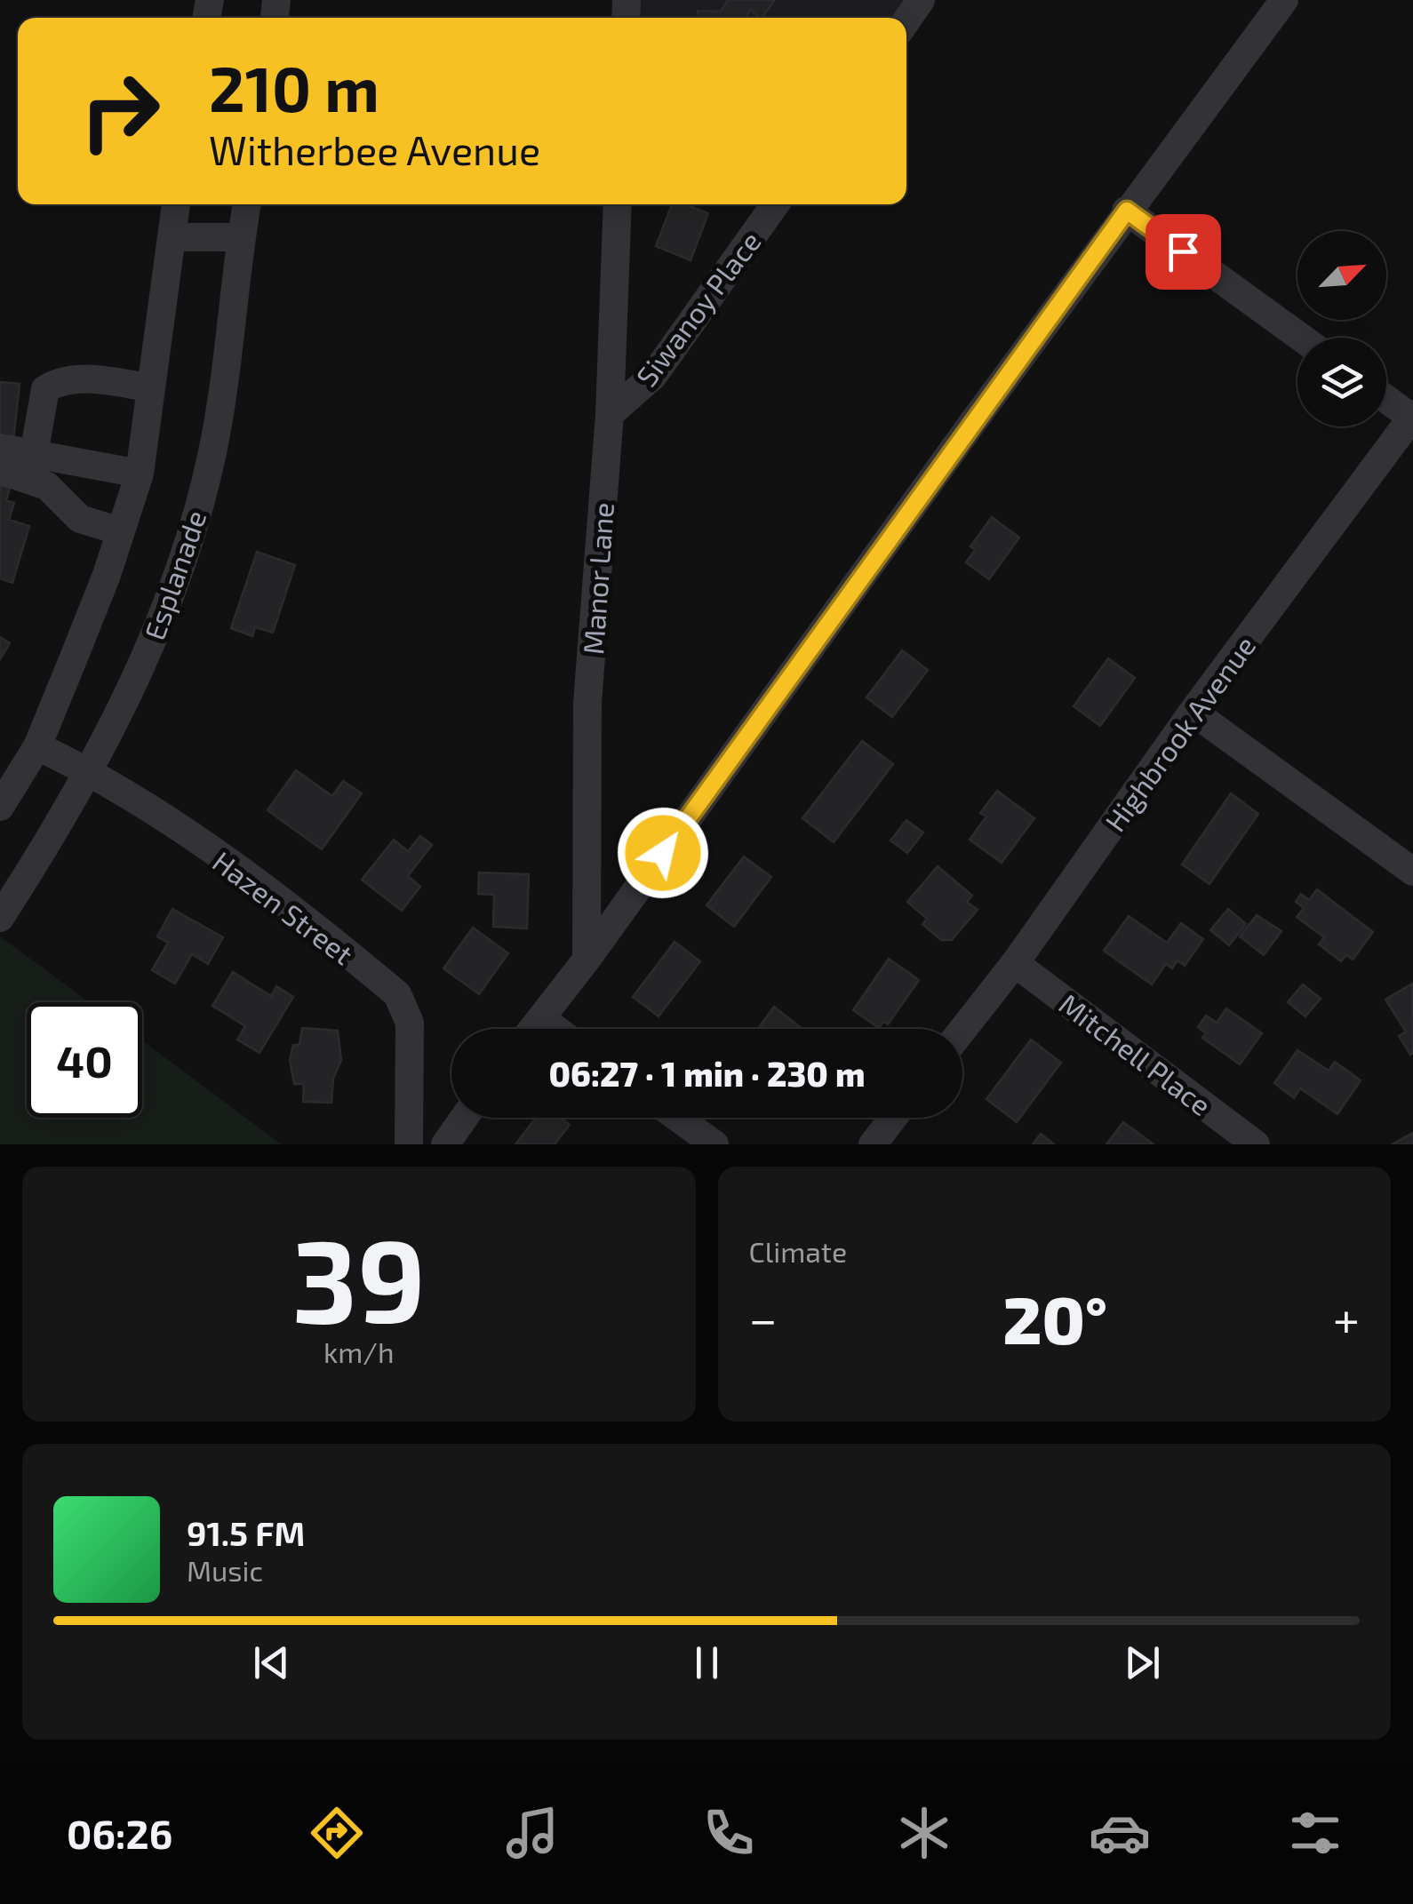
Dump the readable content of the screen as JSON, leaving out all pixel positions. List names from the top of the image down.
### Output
{
  "streets": {
    "street": [
      "Siwanoy Place",
      "Esplanade",
      "Manor Lane",
      "Highbrook Avenue",
      "Hazen Street",
      "Mitchell Place"
    ]
  },
  "crossings": [
    ["Siwanoy Place", "Manor Lane"],
    ["Esplanade", "Hazen Street"],
    ["Highbrook Avenue", "Mitchell Place"]
  ],
  "north": "top right",
  "page": {
    "turn": ["210 m", "Witherbee Avenue"],
    "limit": "40",
    "trip": "06:27 · 1 min · 230 m",
    "tile": [
      ["39", "km/h"],
      "Climate"
    ],
    "heat": ["−", "20°", "+"],
    "song": ["91.5 FM", "Music"],
    "tabs": "06:26"
  }
}
